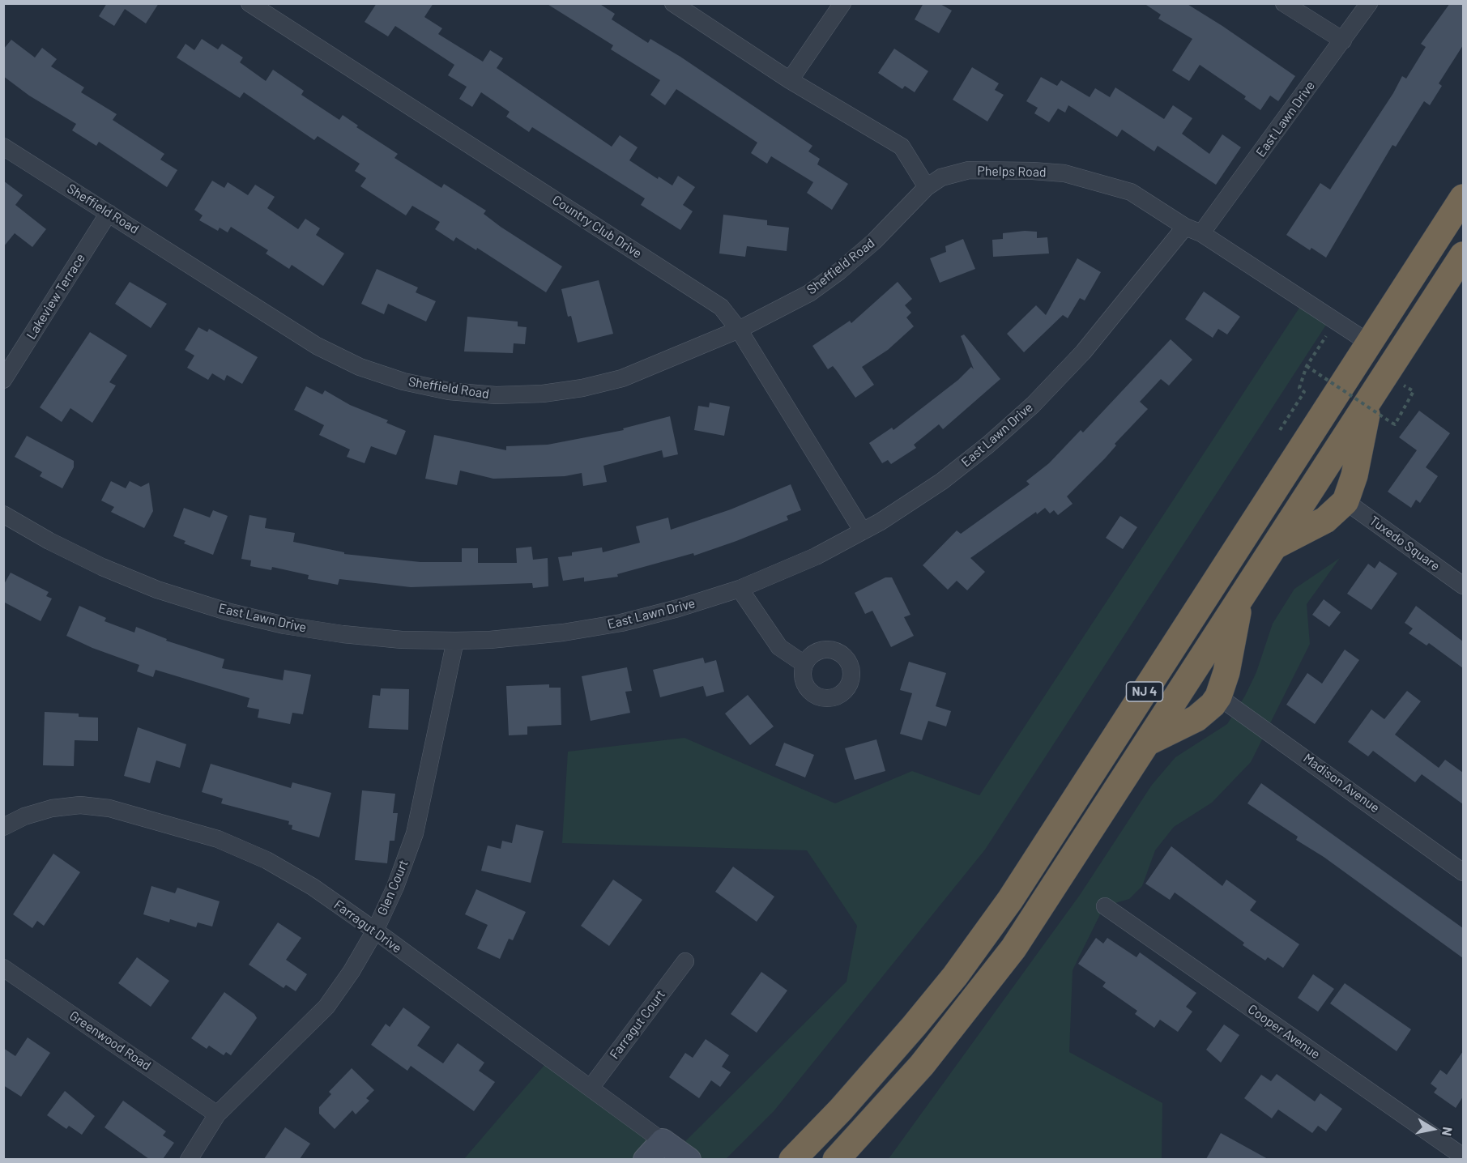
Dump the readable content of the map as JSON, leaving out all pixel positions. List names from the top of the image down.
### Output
{
  "streets": {
    "highway": ["NJ 4"],
    "street": [
      "East Lawn Drive",
      "Phelps Road",
      "Sheffield Road",
      "Country Club Drive",
      "Lakeview Terrace",
      "Tuxedo Square",
      "Madison Avenue",
      "Glen Court",
      "Farragut Drive",
      "Farragut Court",
      "Cooper Avenue",
      "Greenwood Road"
    ]
  },
  "crossings": [
    ["East Lawn Drive", "Phelps Road"],
    ["East Lawn Drive", "Country Club Drive"],
    ["East Lawn Drive", "Glen Court"],
    ["Phelps Road", "Sheffield Road"],
    ["Phelps Road", "NJ 4"],
    ["Sheffield Road", "Country Club Drive"],
    ["Sheffield Road", "Lakeview Terrace"],
    ["Glen Court", "Farragut Drive"],
    ["Glen Court", "Greenwood Road"],
    ["Farragut Drive", "Farragut Court"]
  ],
  "north": "right"
}
